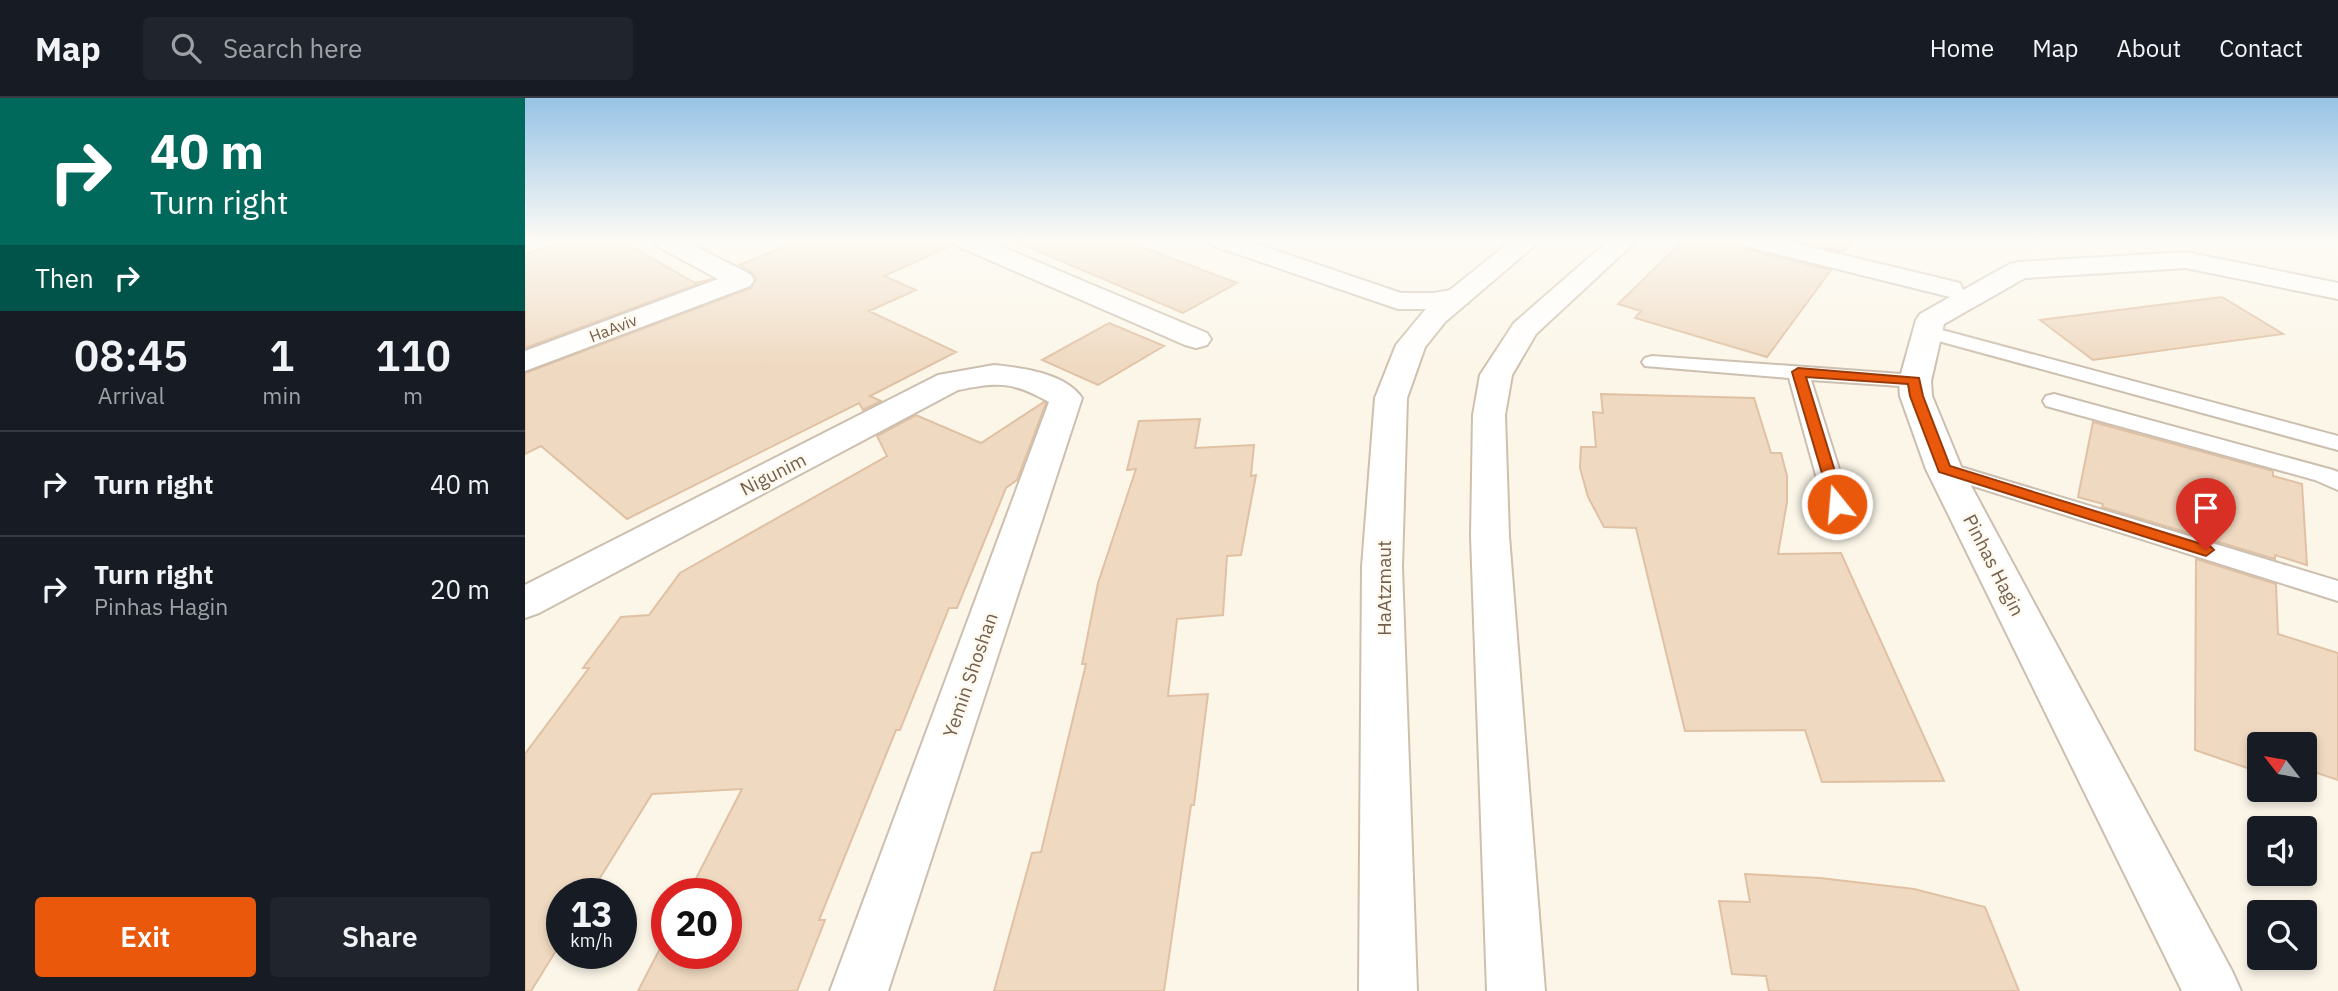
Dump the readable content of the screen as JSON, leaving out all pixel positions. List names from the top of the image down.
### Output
{
  "streets": {
    "street": [
      "HaAviv",
      "Nigunim",
      "Pinhas Hagin",
      "HaAtzmaut",
      "Yemin Shoshan"
    ]
  },
  "crossings": [
    ["Nigunim", "Yemin Shoshan"]
  ],
  "north": "top left",
  "page": {
    "header": "Map",
    "search": "Search here",
    "nav": [
      "Home",
      "Map",
      "About",
      "Contact"
    ],
    "turn": ["40 m", "Turn right"],
    "then": "Then",
    "eta": [
      "08:45",
      "Arrival",
      "1",
      "min",
      "110",
      "m"
    ],
    "list": [
      {
        "name": "Turn right",
        "value": "40 m"
      },
      {
        "name": "Turn right",
        "note": "Pinhas Hagin",
        "value": "20 m"
      }
    ],
    "speed": "13 km/h",
    "limit": "20",
    "buttons": ["Exit", "Share"]
  }
}
